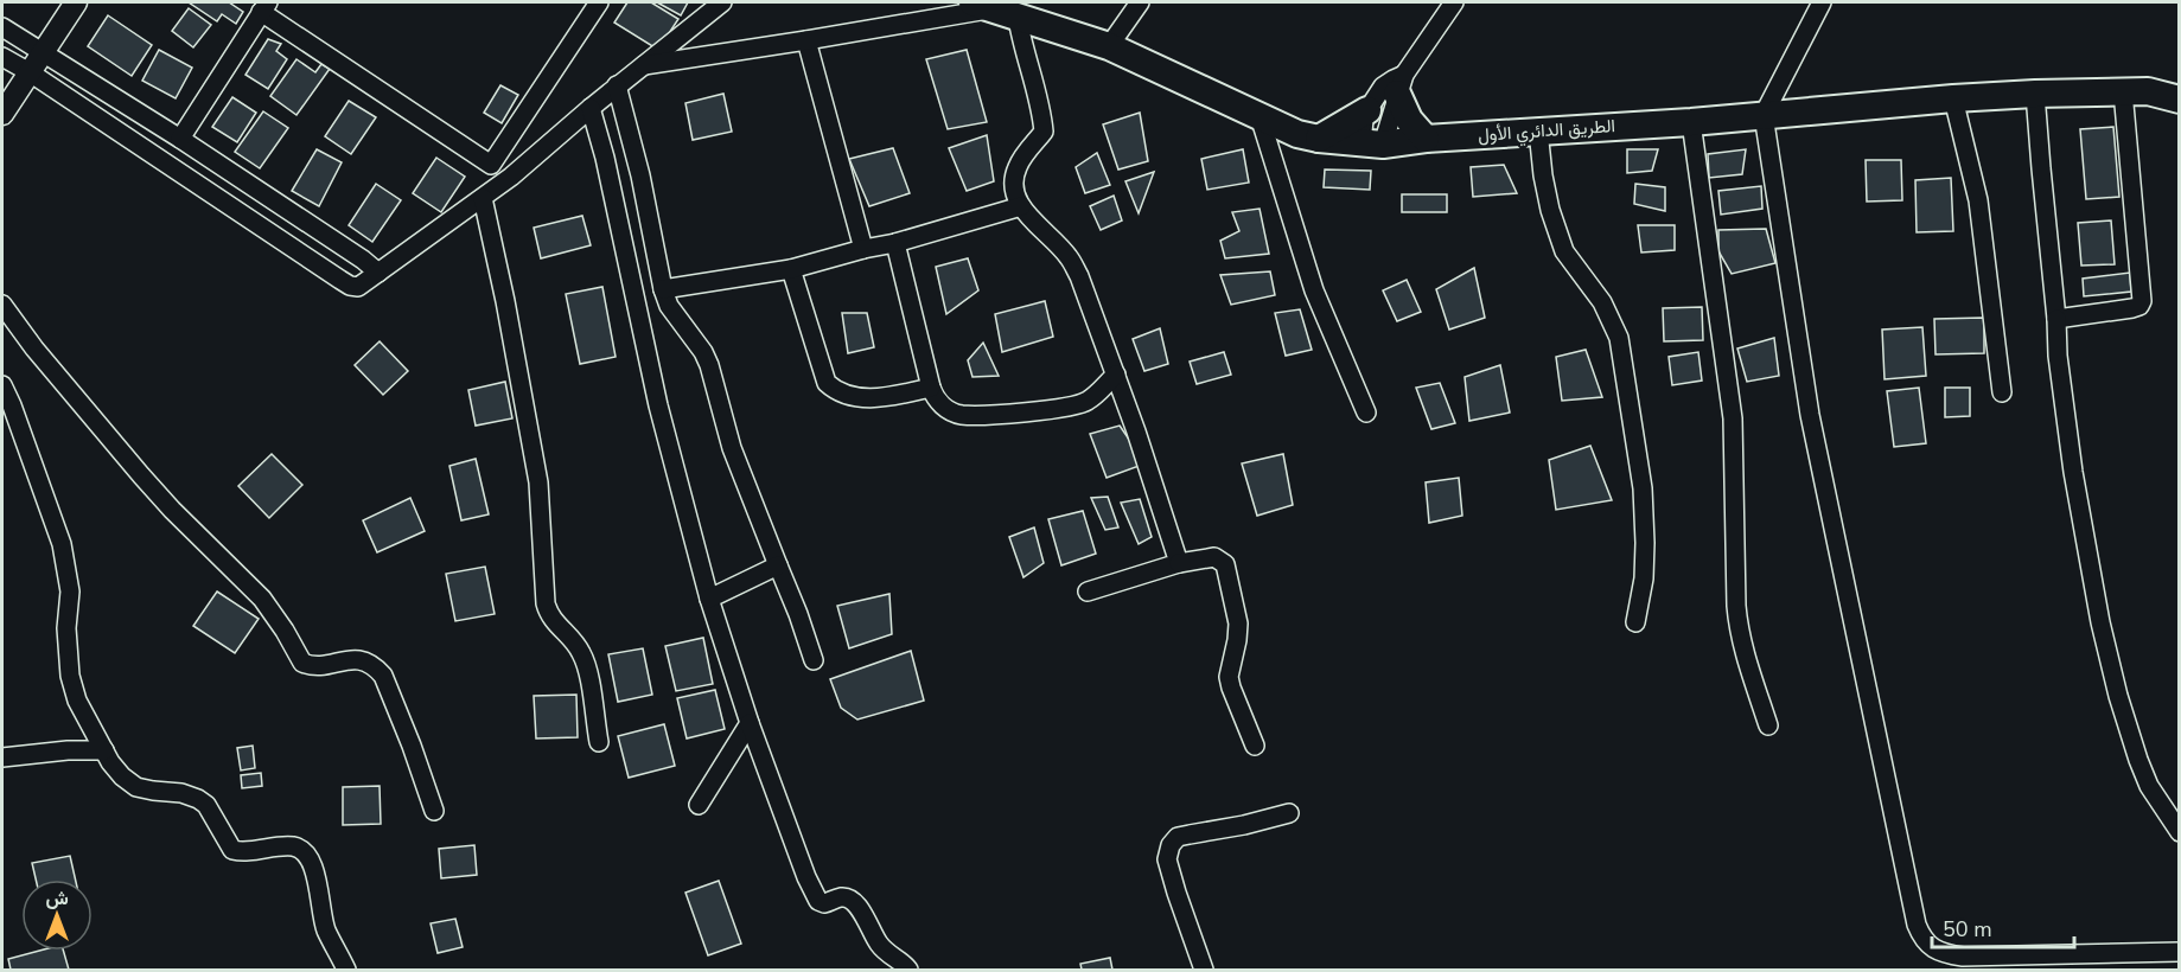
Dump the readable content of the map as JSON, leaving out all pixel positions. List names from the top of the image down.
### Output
{
  "streets": {
    "main road": ["الطريق الدائري الأول"]
  },
  "scale_bar": "50 m",
  "north": "top"
}
